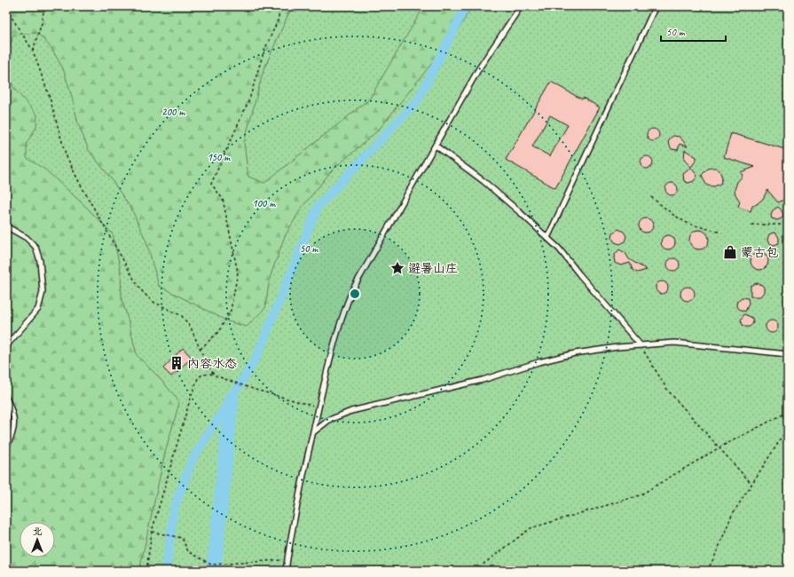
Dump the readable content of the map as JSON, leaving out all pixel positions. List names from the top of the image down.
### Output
{
  "places": {
    "shop": ["蒙古包"],
    "place": ["避暑山庄"],
    "building": ["内容水态"]
  },
  "scale_bar": "50 m",
  "north": "top",
  "rings": [
    "200 m",
    "150 m",
    "100 m",
    "50 m"
  ]
}
